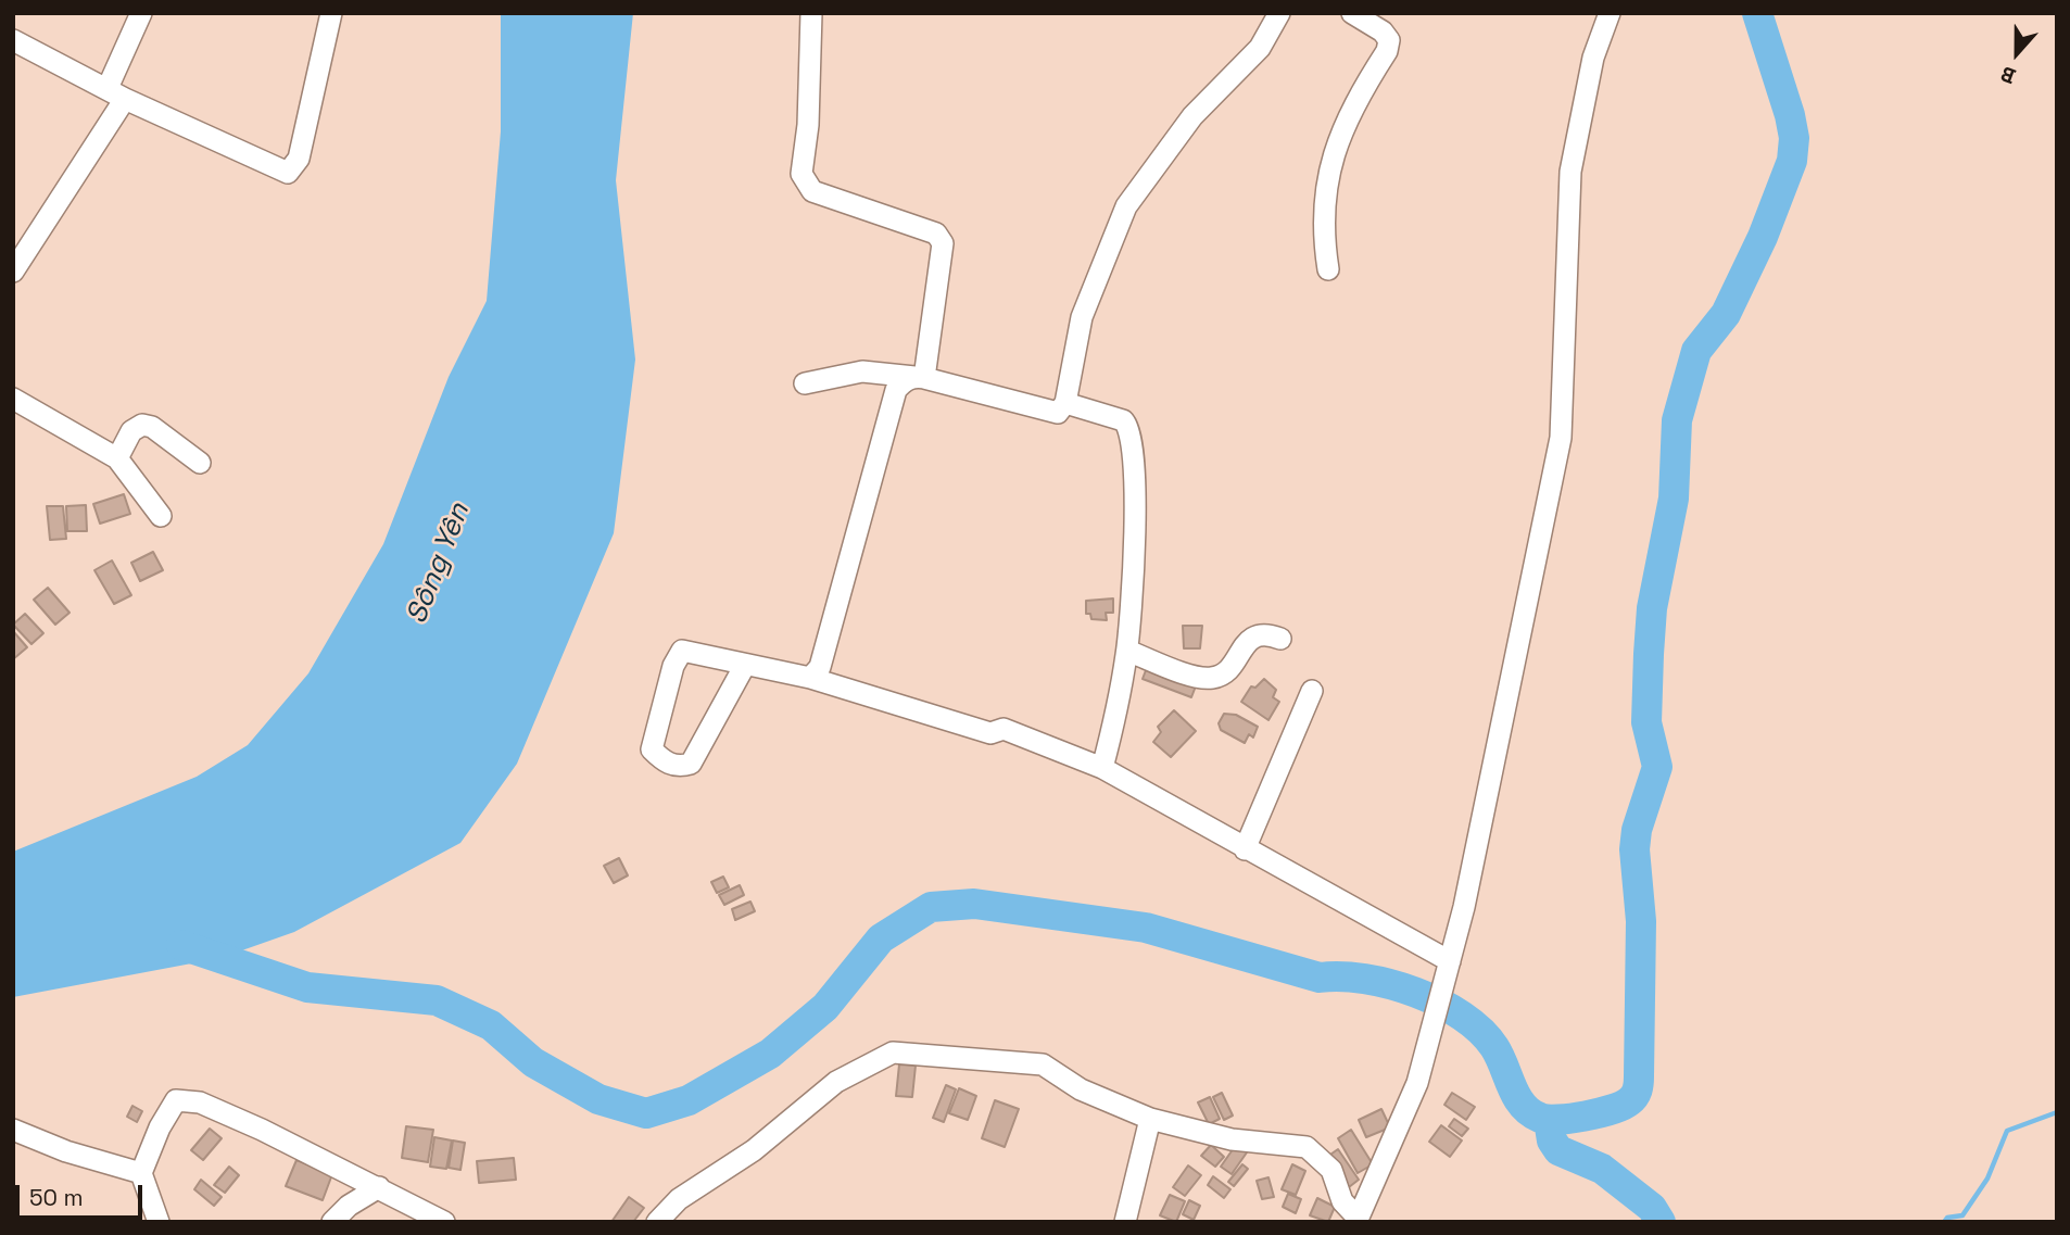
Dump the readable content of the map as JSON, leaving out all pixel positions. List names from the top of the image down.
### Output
{
  "water": ["Sông Yên"],
  "scale_bar": "50 m",
  "north": "bottom"
}
